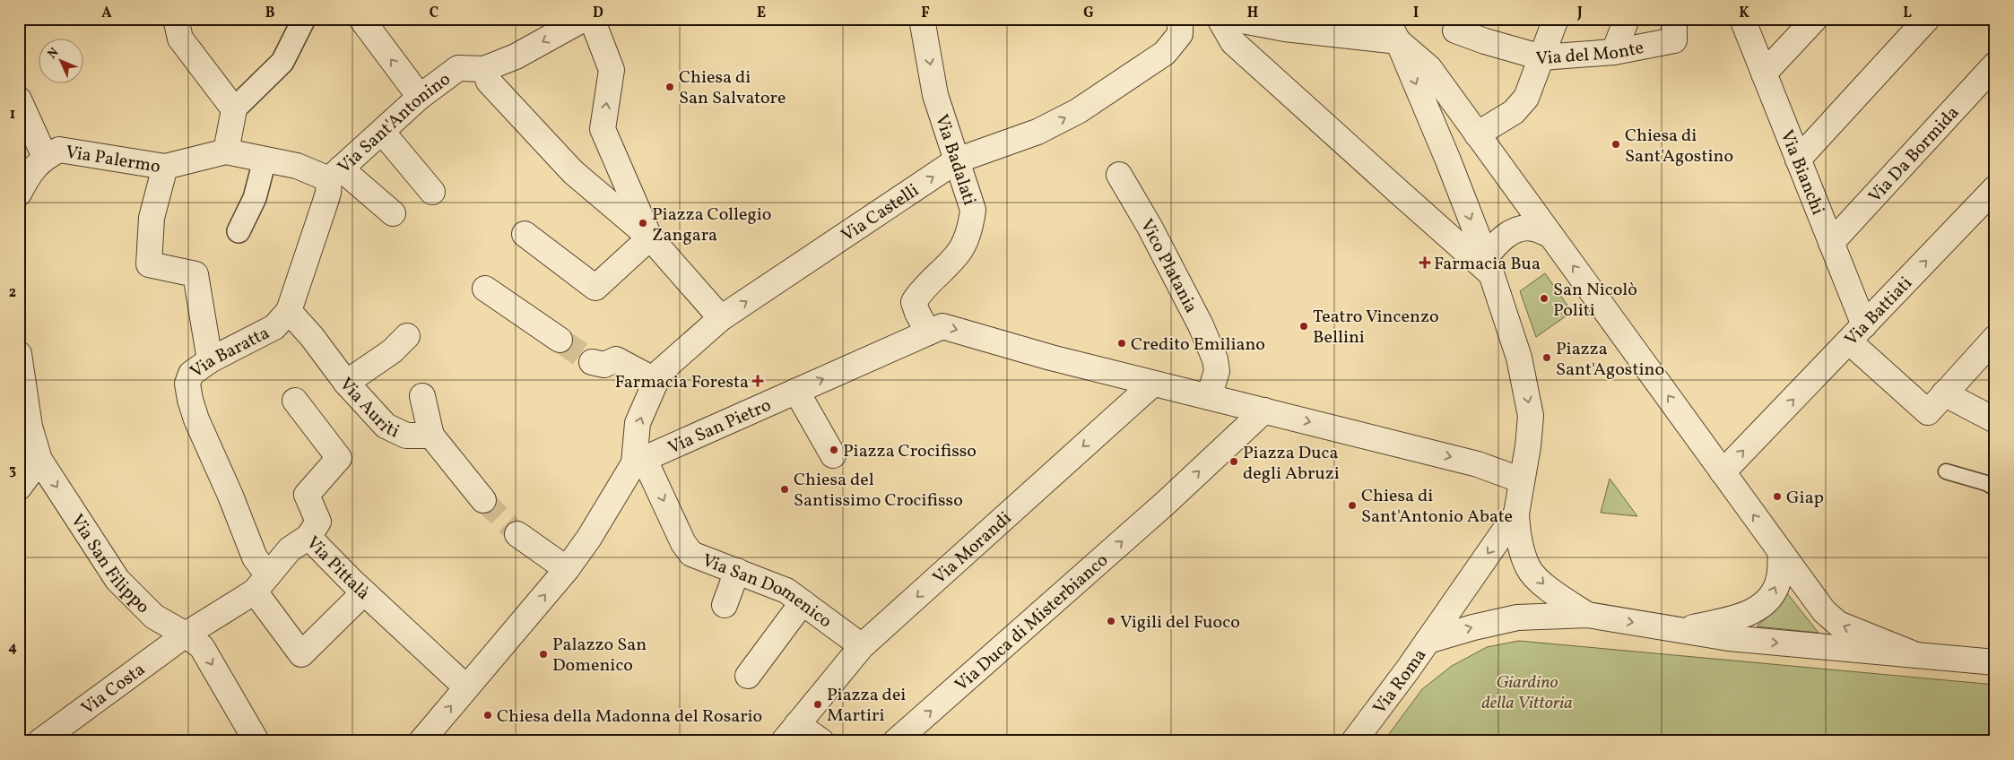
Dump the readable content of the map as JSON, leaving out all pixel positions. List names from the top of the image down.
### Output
{
  "streets": {
    "street": [
      "Via del Monte",
      "Via Sant'Antonino",
      "Via Da Bormida",
      "Via Palermo",
      "Via Badalati",
      "Via Bianchi",
      "Via Castelli",
      "Vico Platania",
      "Via Battiati",
      "Via Baratta",
      "Via Auriti",
      "Via San Pietro",
      "Via Morandi",
      "Via San Filippo",
      "Via Pittalà",
      "Via San Domenico",
      "Via Duca di Misterbianco",
      "Via Roma",
      "Via Costa"
    ]
  },
  "crossings": [
    ["Via Sant'Antonino", "Via Palermo"],
    ["Via Sant'Antonino", "Via Baratta"],
    ["Via Da Bormida", "Via Bianchi"],
    ["Via Palermo", "Via Baratta"],
    ["Via Badalati", "Via Castelli"],
    ["Via Badalati", "Via San Pietro"],
    ["Via Bianchi", "Via Battiati"],
    ["Via Castelli", "Via San Pietro"],
    ["Via Castelli", "Via San Domenico"],
    ["Vico Platania", "Via San Pietro"],
    ["Via Baratta", "Via Auriti"],
    ["Via Baratta", "Via Pittalà"],
    ["Via San Pietro", "Via Morandi"],
    ["Via San Pietro", "Via San Domenico"],
    ["Via San Pietro", "Via Duca di Misterbianco"],
    ["Via Morandi", "Via San Domenico"],
    ["Via San Filippo", "Via Pittalà"],
    ["Via San Filippo", "Via Costa"],
    ["Via Pittalà", "Via Costa"]
  ],
  "one_way": [
    "Via Sant'Antonino",
    "Via Badalati",
    "Via Castelli",
    "Via San Pietro",
    "Via Morandi",
    "Via San Filippo",
    "Via Duca di Misterbianco",
    "Via Roma"
  ],
  "parks": ["Giardino della Vittoria"],
  "places": {
    "other": [
      "Chiesa di San Salvatore",
      "Chiesa di Sant'Agostino",
      "Piazza Collegio Zangara",
      "San Nicolò Politi",
      "Teatro Vincenzo Bellini",
      "Credito Emiliano",
      "Piazza Sant'Agostino",
      "Piazza Crocifisso",
      "Piazza Duca degli Abruzi",
      "Chiesa del Santissimo Crocifisso",
      "Giap",
      "Chiesa di Sant'Antonio Abate",
      "Vigili del Fuoco",
      "Palazzo San Domenico",
      "Piazza dei Martiri",
      "Chiesa della Madonna del Rosario"
    ],
    "health": ["Farmacia Bua", "Farmacia Foresta"]
  },
  "north": "top left",
  "grid": {
    "columns": [
      "A",
      "B",
      "C",
      "D",
      "E",
      "F",
      "G",
      "H",
      "I",
      "J",
      "K",
      "L"
    ],
    "rows": [
      "1",
      "2",
      "3",
      "4"
    ]
  }
}
